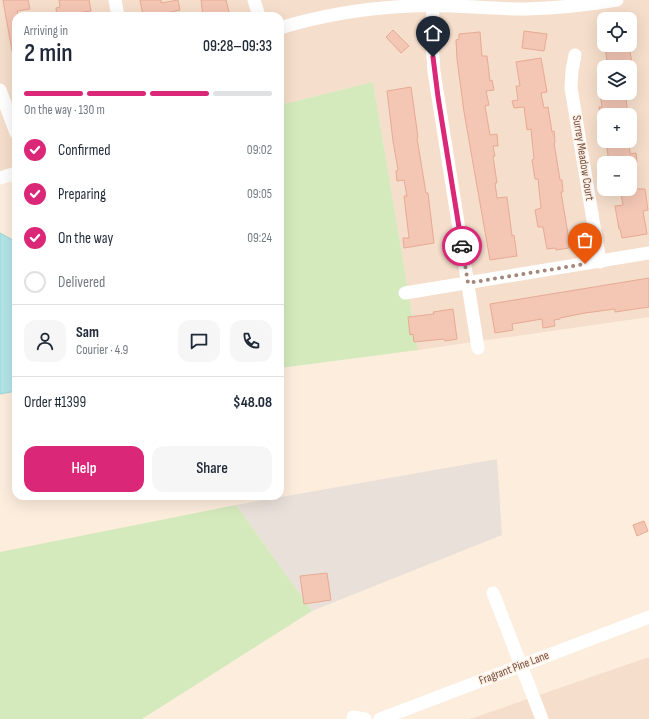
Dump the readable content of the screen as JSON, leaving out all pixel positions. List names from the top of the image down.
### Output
{
  "streets": {
    "street": ["Surrey Meadow Court", "Fragrant Pine Lane"]
  },
  "page": {
    "map_buttons": ["+", "−"],
    "heading": ["2 min", "Arriving in", "09:28–09:33"],
    "panel": [
      "Sam",
      "Courier · 4.9",
      "Order #1399",
      "$48.08"
    ],
    "bar": "On the way · 130 m",
    "list": [
      ["Confirmed", "09:02"],
      ["Preparing", "09:05"],
      ["On the way", "09:24"],
      "Delivered"
    ],
    "buttons": ["Help", "Share"]
  }
}
